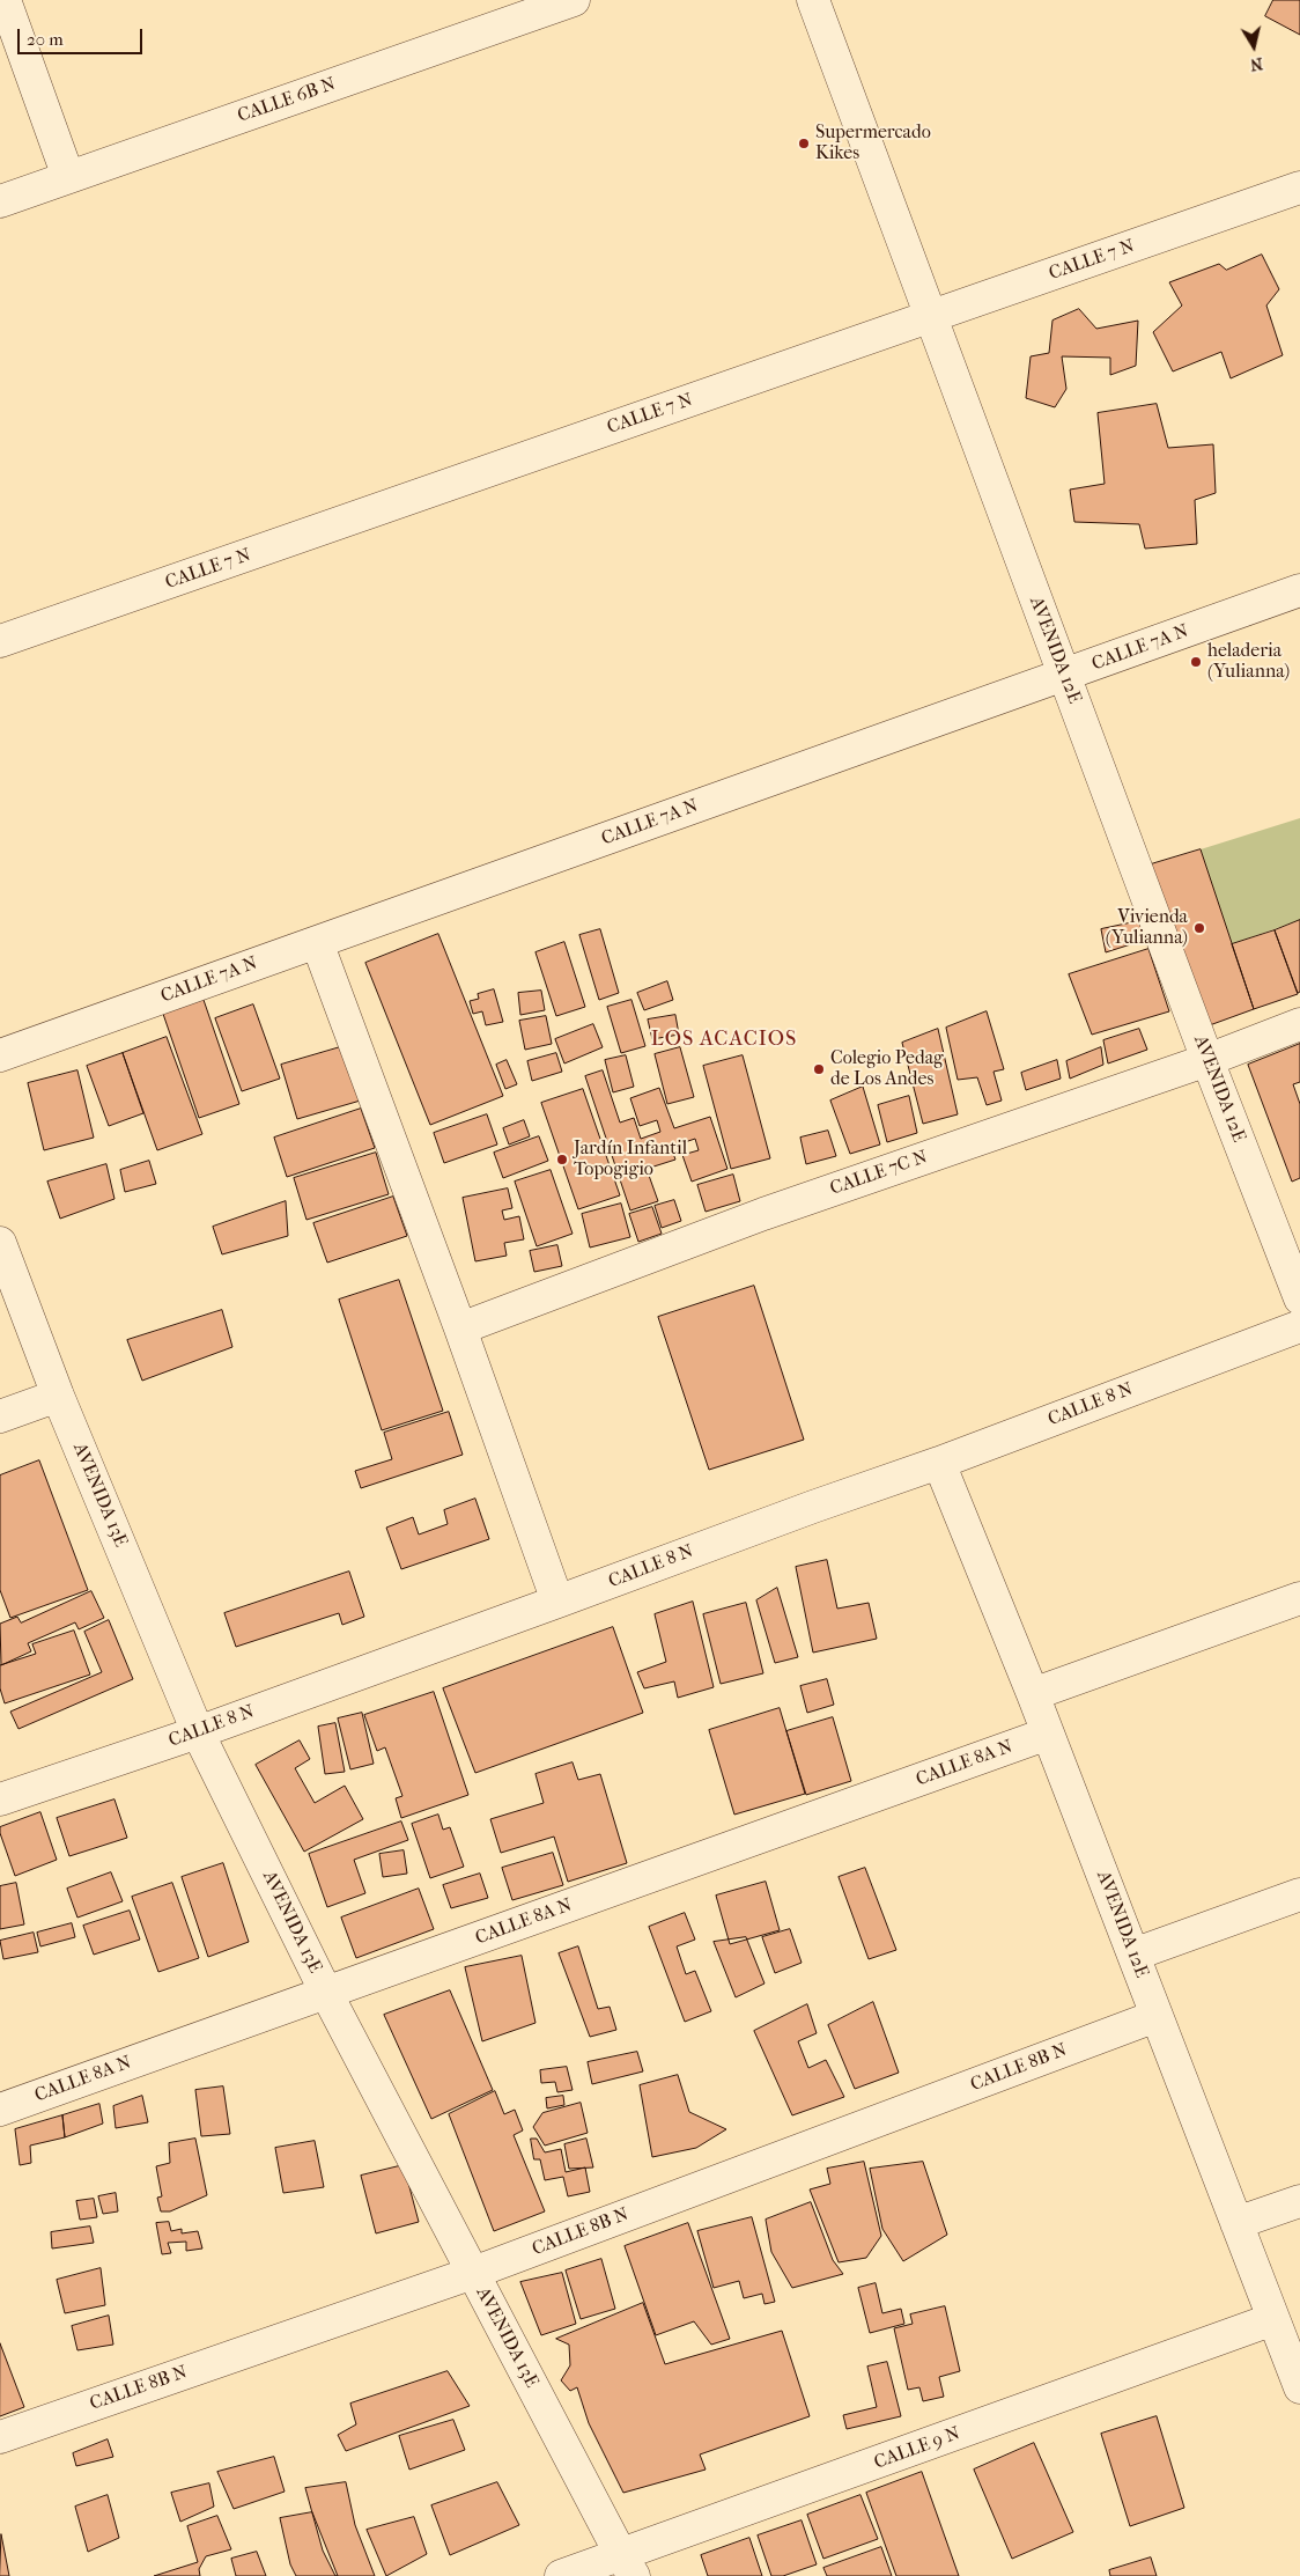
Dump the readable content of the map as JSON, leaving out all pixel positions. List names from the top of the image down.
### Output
{
  "streets": {
    "street": [
      "CALLE 6B N",
      "CALLE 7 N",
      "CALLE 7A N",
      "AVENIDA 12E",
      "CALLE 7C N",
      "CALLE 8 N",
      "AVENIDA 13E",
      "CALLE 8A N",
      "CALLE 8B N",
      "CALLE 9 N"
    ]
  },
  "crossings": [
    ["CALLE 7 N", "AVENIDA 12E"],
    ["CALLE 7A N", "AVENIDA 12E"],
    ["AVENIDA 12E", "CALLE 7C N"],
    ["AVENIDA 12E", "CALLE 8 N"],
    ["AVENIDA 12E", "CALLE 8A N"],
    ["AVENIDA 12E", "CALLE 8B N"],
    ["AVENIDA 12E", "CALLE 9 N"],
    ["CALLE 8 N", "AVENIDA 13E"],
    ["AVENIDA 13E", "CALLE 8A N"],
    ["AVENIDA 13E", "CALLE 8B N"],
    ["AVENIDA 13E", "CALLE 9 N"]
  ],
  "districts": ["LOS ACACIOS"],
  "places": [
    "Supermercado Kikes",
    "heladeria (Yulianna)",
    "Vivienda (Yulianna)",
    "Colegio Pedag de Los Andes",
    "Jardín Infantil Topogigio"
  ],
  "scale_bar": "20 m",
  "north": "bottom"
}
